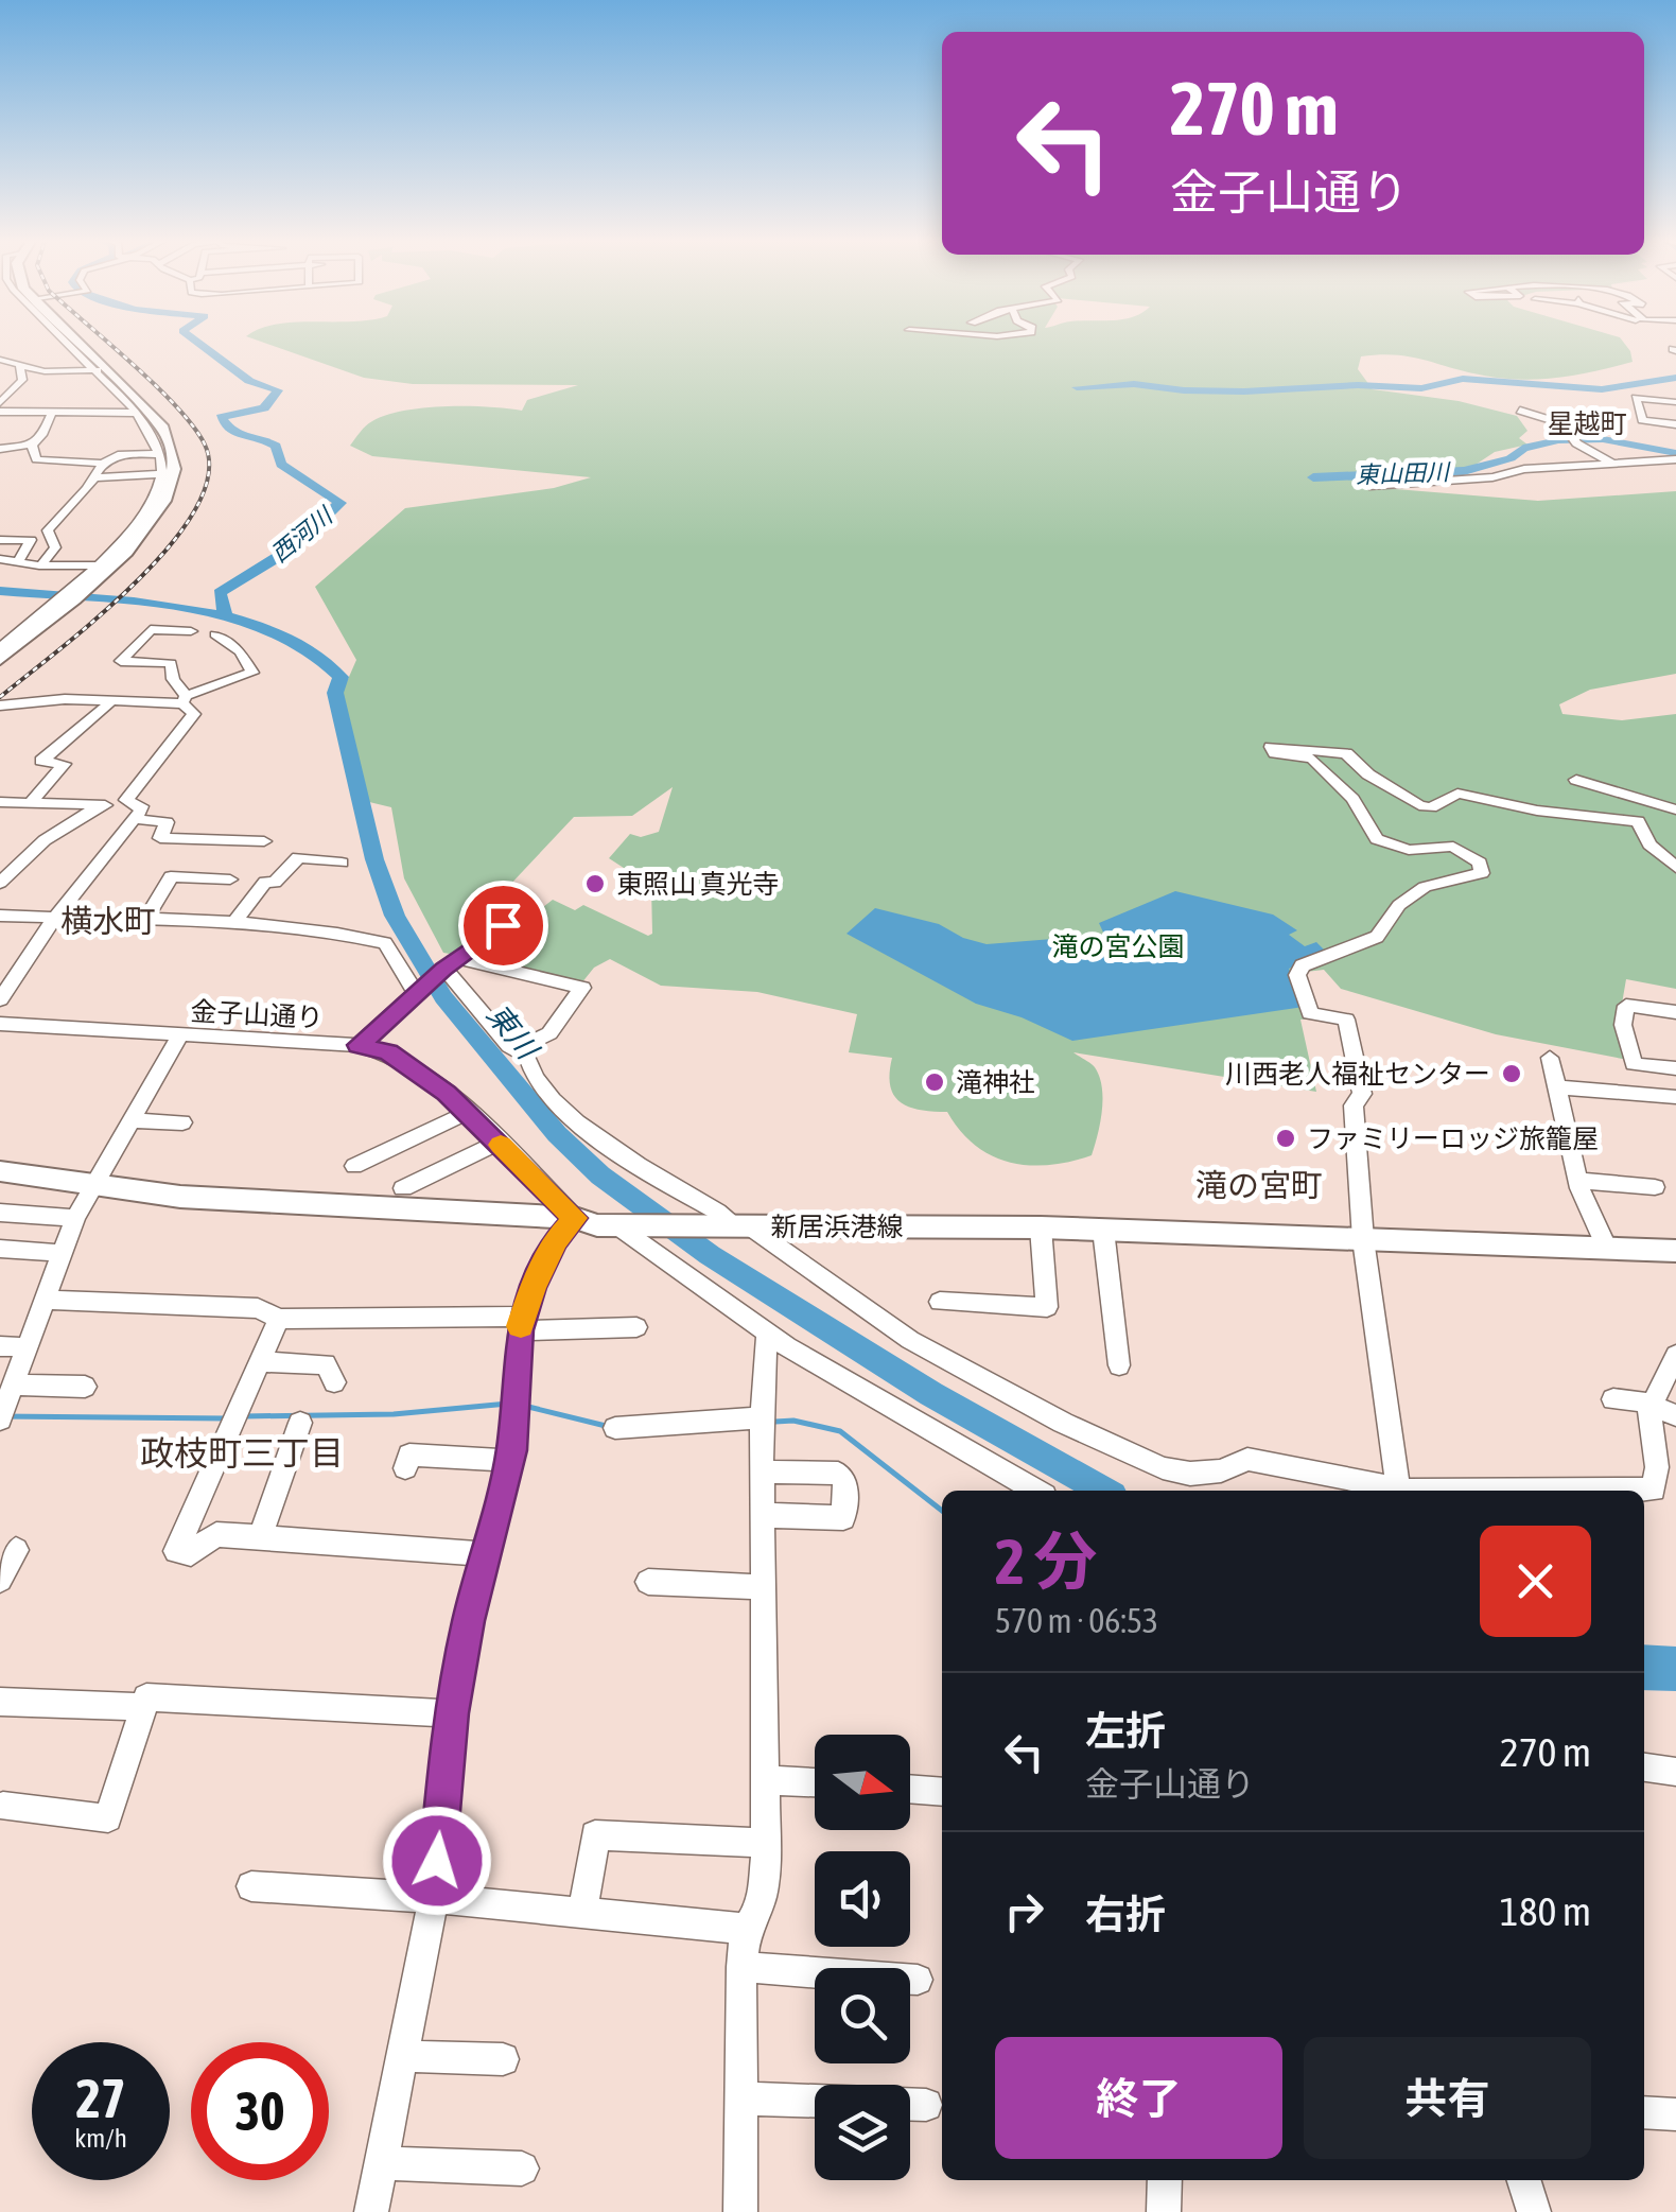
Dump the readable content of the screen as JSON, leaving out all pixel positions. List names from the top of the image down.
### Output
{
  "streets": {
    "main road": ["新居浜港線"],
    "street": ["金子山通り"]
  },
  "crossings": [
    ["金子山通り", "新居浜港線"]
  ],
  "districts": [
    "星越町",
    "横水町",
    "滝の宮町",
    "政枝町三丁目"
  ],
  "water": ["東山田川", "西河川", "東川"],
  "parks": ["滝の宮公園"],
  "places": [
    "東照山 真光寺",
    "川西老人福祉センター",
    "滝神社",
    "ファミリーロッジ旅籠屋"
  ],
  "north": "right",
  "page": {
    "turn": ["270 m", "金子山通り"],
    "heading": ["2 分", "570 m · 06:53"],
    "list": [
      {
        "name": "左折",
        "note": "金子山通り",
        "value": "270 m"
      },
      {
        "name": "右折",
        "value": "180 m"
      }
    ],
    "buttons": ["終了", "共有"],
    "speed": "27 km/h",
    "limit": "30"
  }
}
